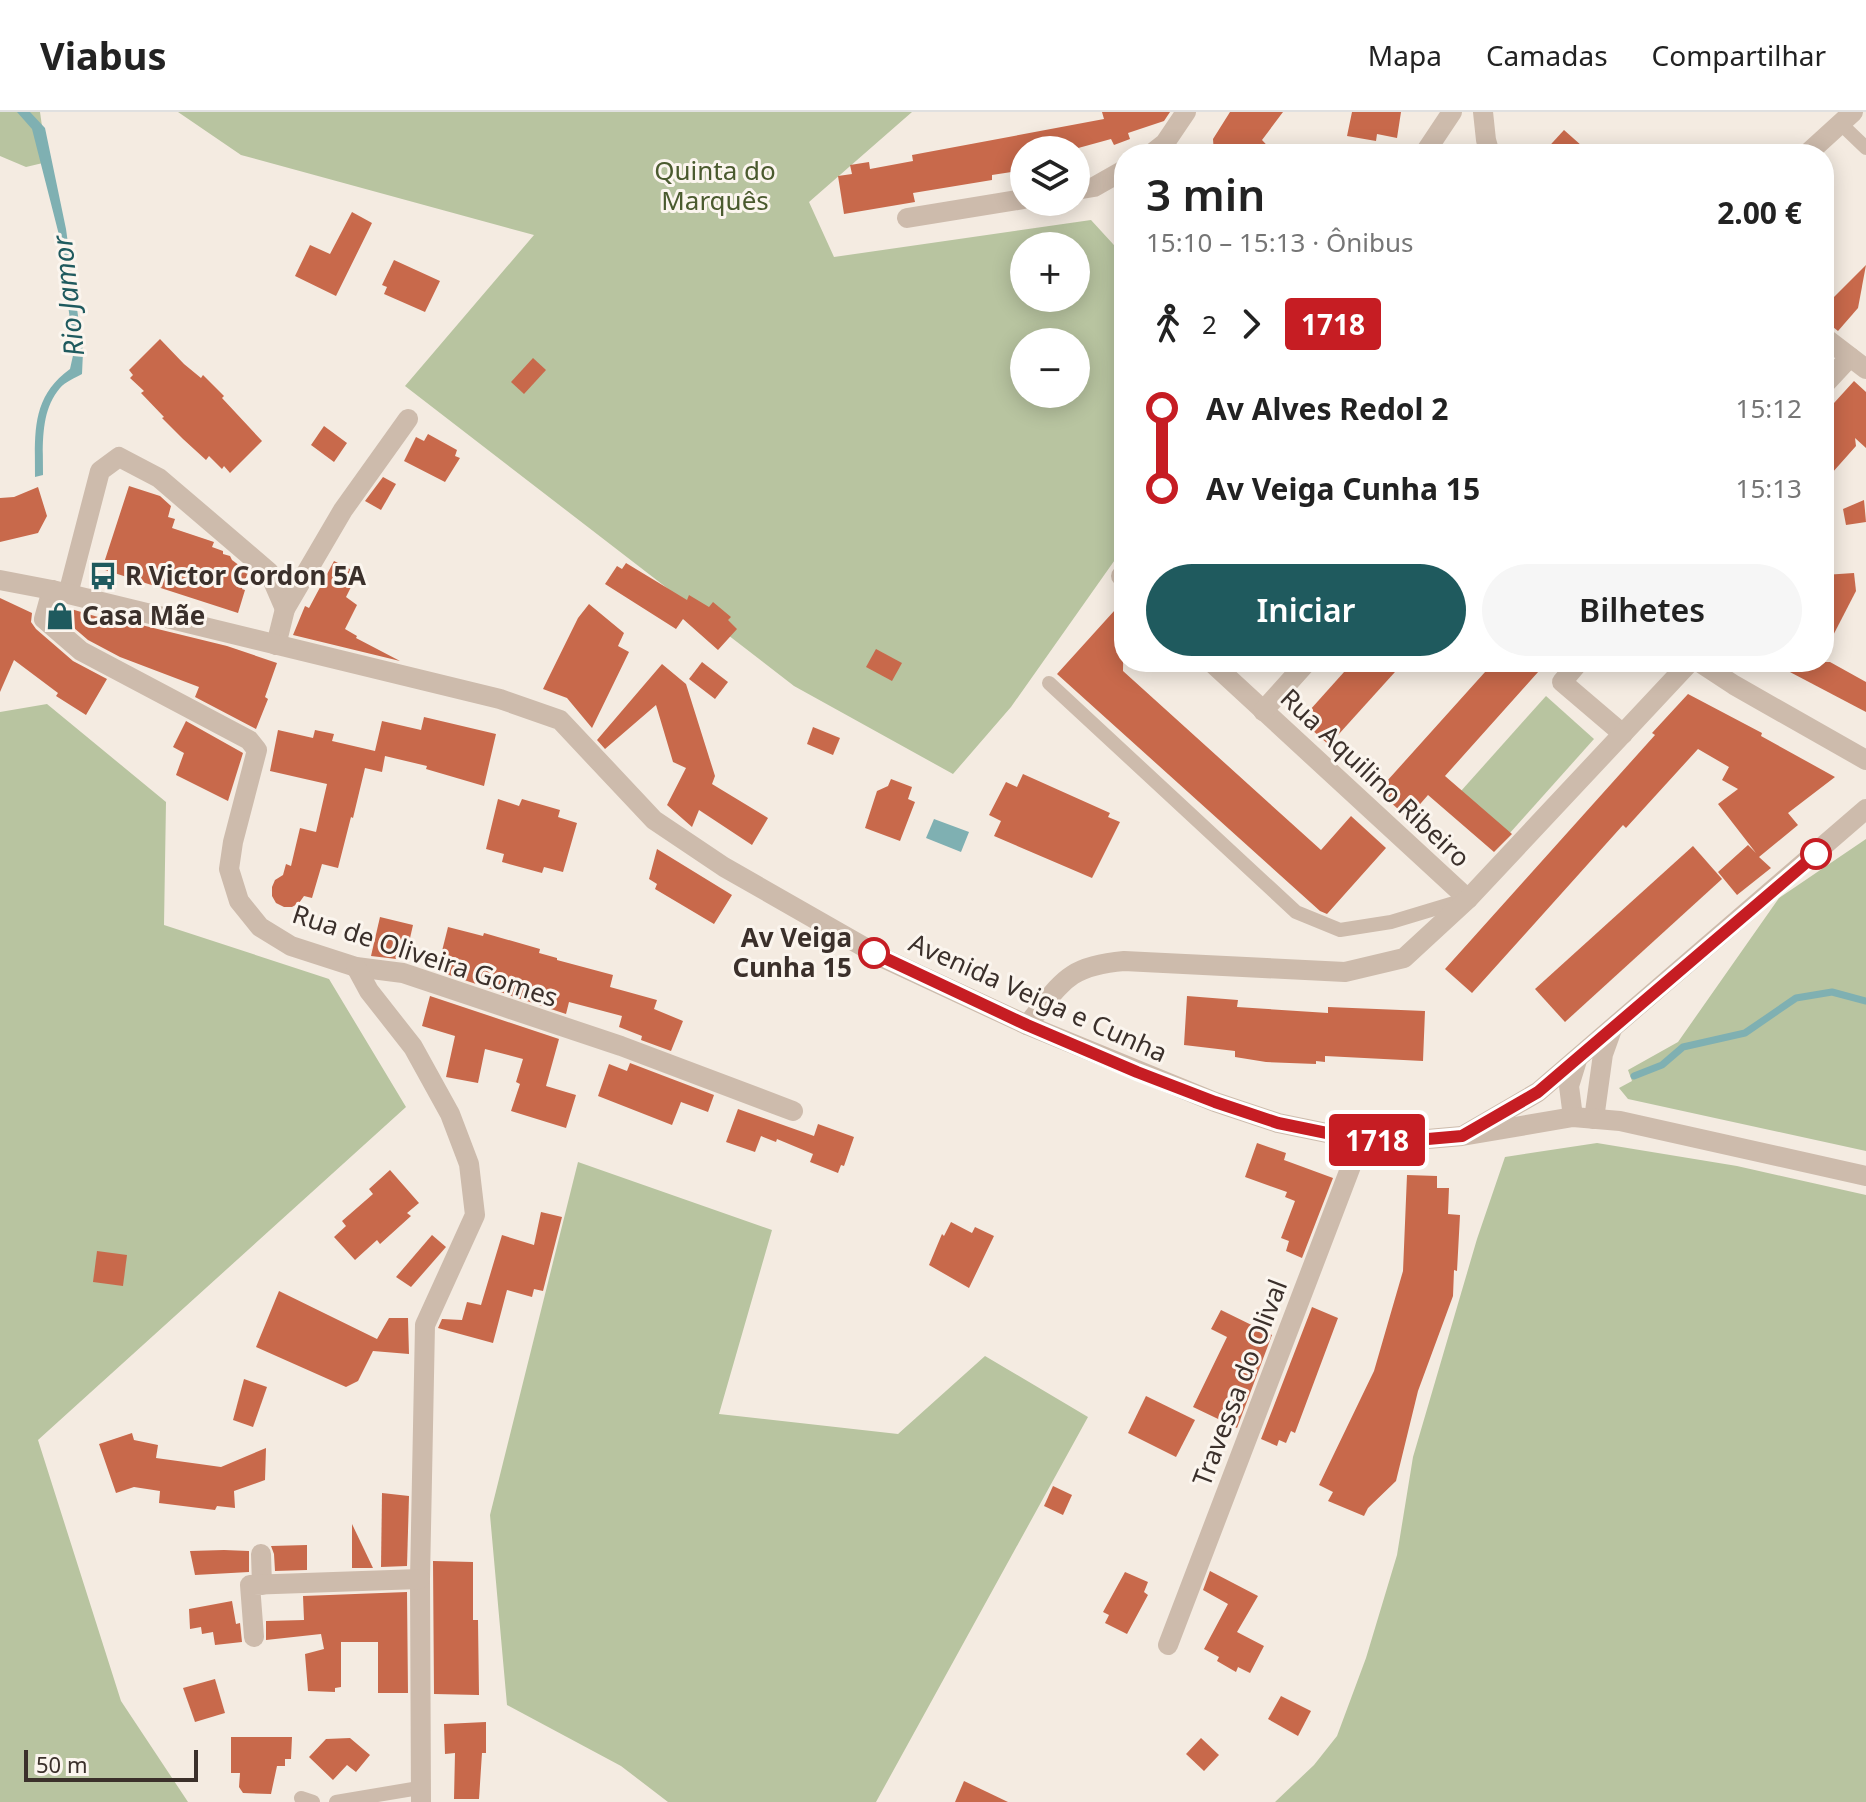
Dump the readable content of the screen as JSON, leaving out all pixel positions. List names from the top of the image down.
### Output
{
  "streets": {
    "street": [
      "Rua Aquilino Ribeiro",
      "Rua de Oliveira Gomes",
      "Avenida Veiga e Cunha",
      "Travessa do Olival"
    ]
  },
  "crossings": [
    ["Rua de Oliveira Gomes", "Avenida Veiga e Cunha"],
    ["Avenida Veiga e Cunha", "Travessa do Olival"]
  ],
  "water": ["Rio Jamor"],
  "parks": ["Quinta do Marquês"],
  "places": {
    "bus stop": ["R Victor Cordon 5A"],
    "shop": ["Casa Mãe"],
    "other": ["Av Veiga Cunha 15"]
  },
  "lines": ["bus line 1718"],
  "scale_bar": "50 m",
  "page": {
    "header": "Viabus",
    "nav": ["Mapa", "Camadas", "Compartilhar"],
    "on_map": "1718",
    "map_buttons": ["+", "−"],
    "heading": ["3 min", "15:10 – 15:13 · Ônibus", "2.00 €"],
    "legs": ["2", "1718"],
    "list": [
      {
        "name": "Av Alves Redol 2",
        "value": "15:12"
      },
      {
        "name": "Av Veiga Cunha 15",
        "value": "15:13"
      }
    ],
    "buttons": ["Iniciar", "Bilhetes"],
    "scale": "50 m"
  }
}
